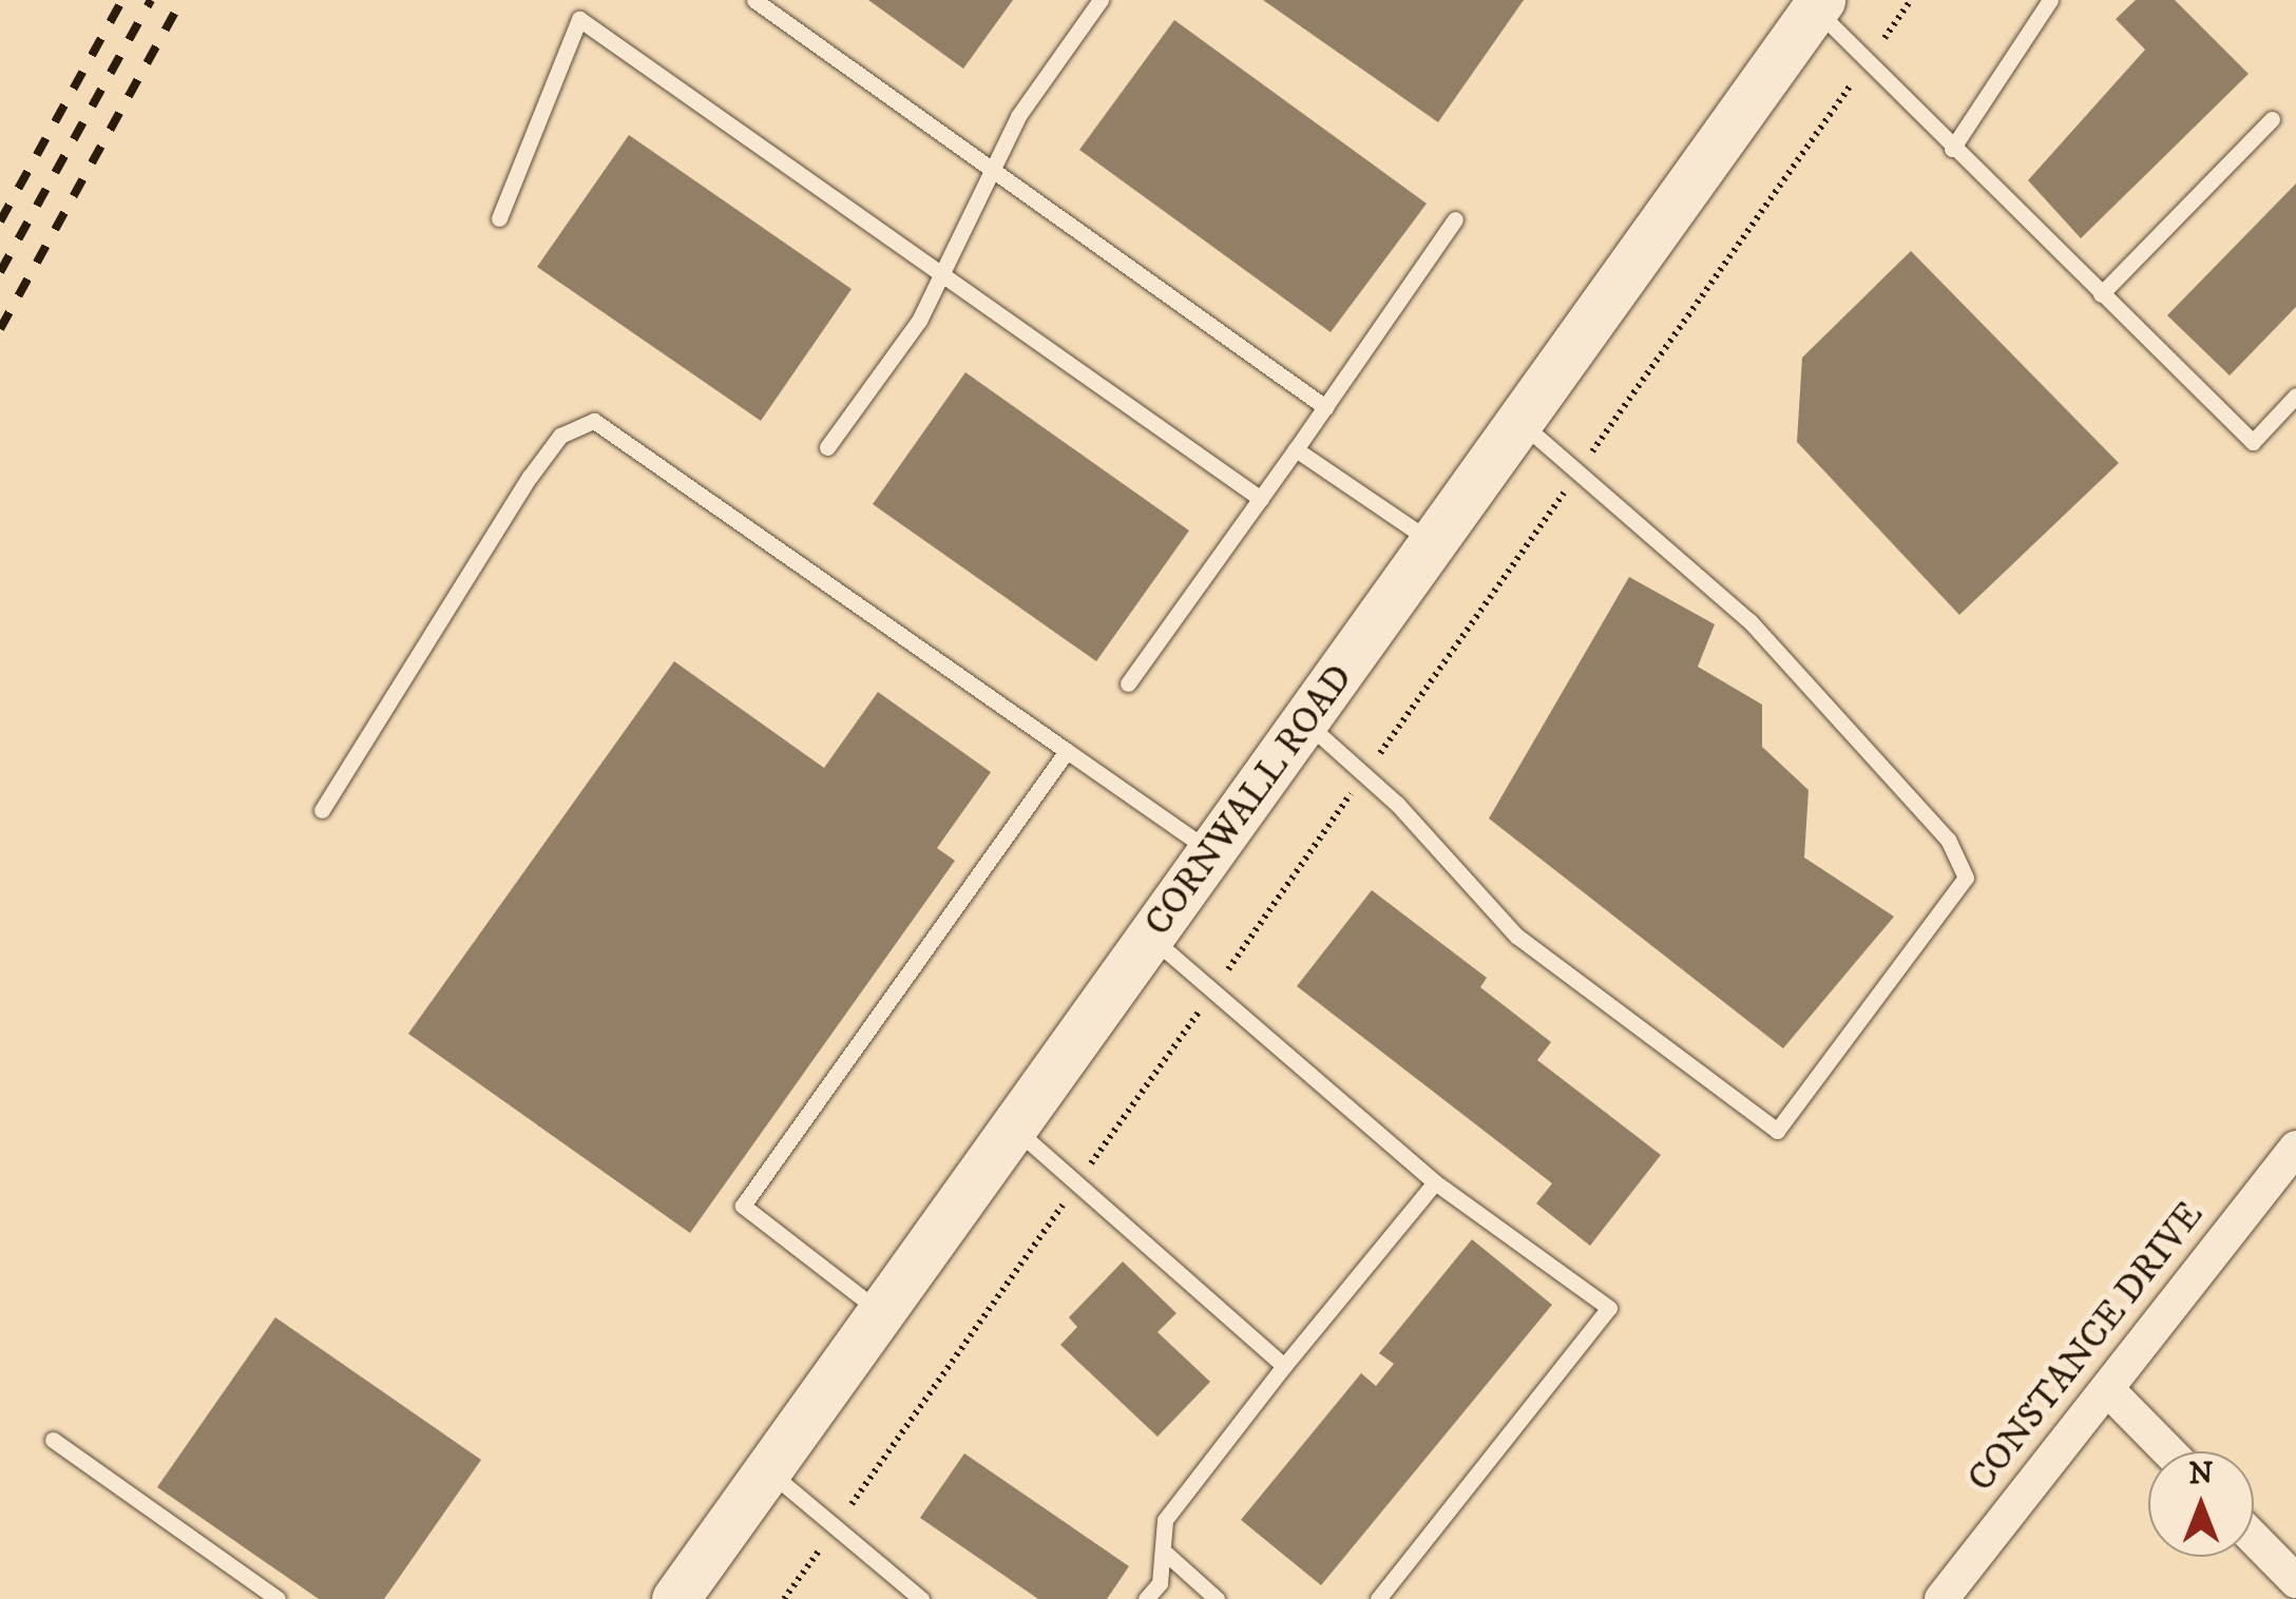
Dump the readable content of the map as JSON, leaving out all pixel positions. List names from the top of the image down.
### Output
{
  "streets": {
    "main road": ["CORNWALL ROAD"],
    "street": ["CONSTANCE DRIVE"]
  },
  "north": "top"
}
